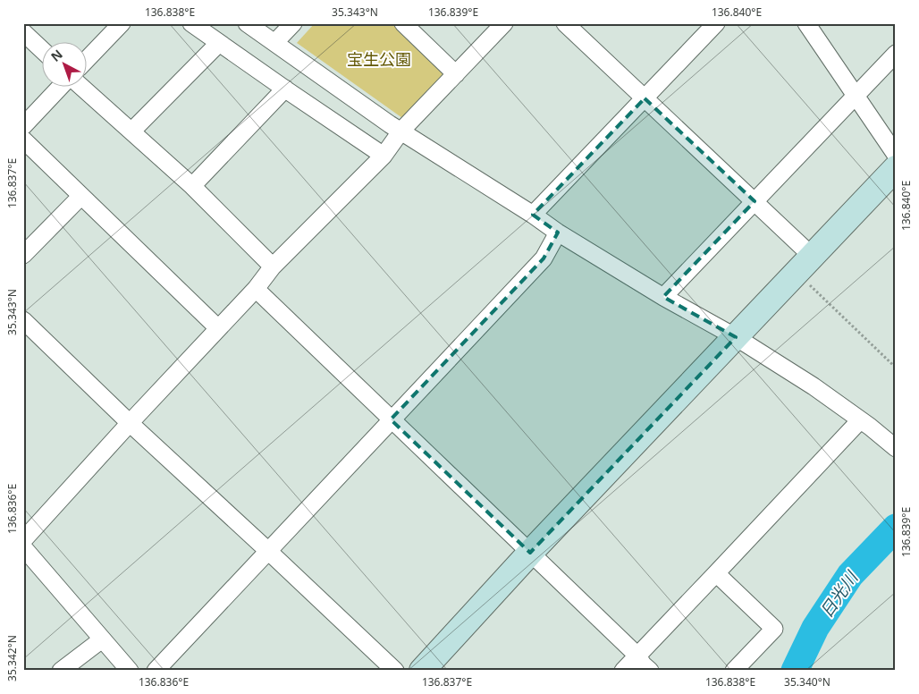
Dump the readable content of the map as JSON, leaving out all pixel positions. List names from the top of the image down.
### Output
{
  "water": ["日光川"],
  "parks": ["宝生公園"],
  "north": "top left",
  "coordinates": [
    "136.838°E",
    "35.343°N",
    "136.839°E",
    "136.840°E",
    "136.837°E",
    "136.836°E",
    "35.342°N",
    "35.340°N"
  ]
}
